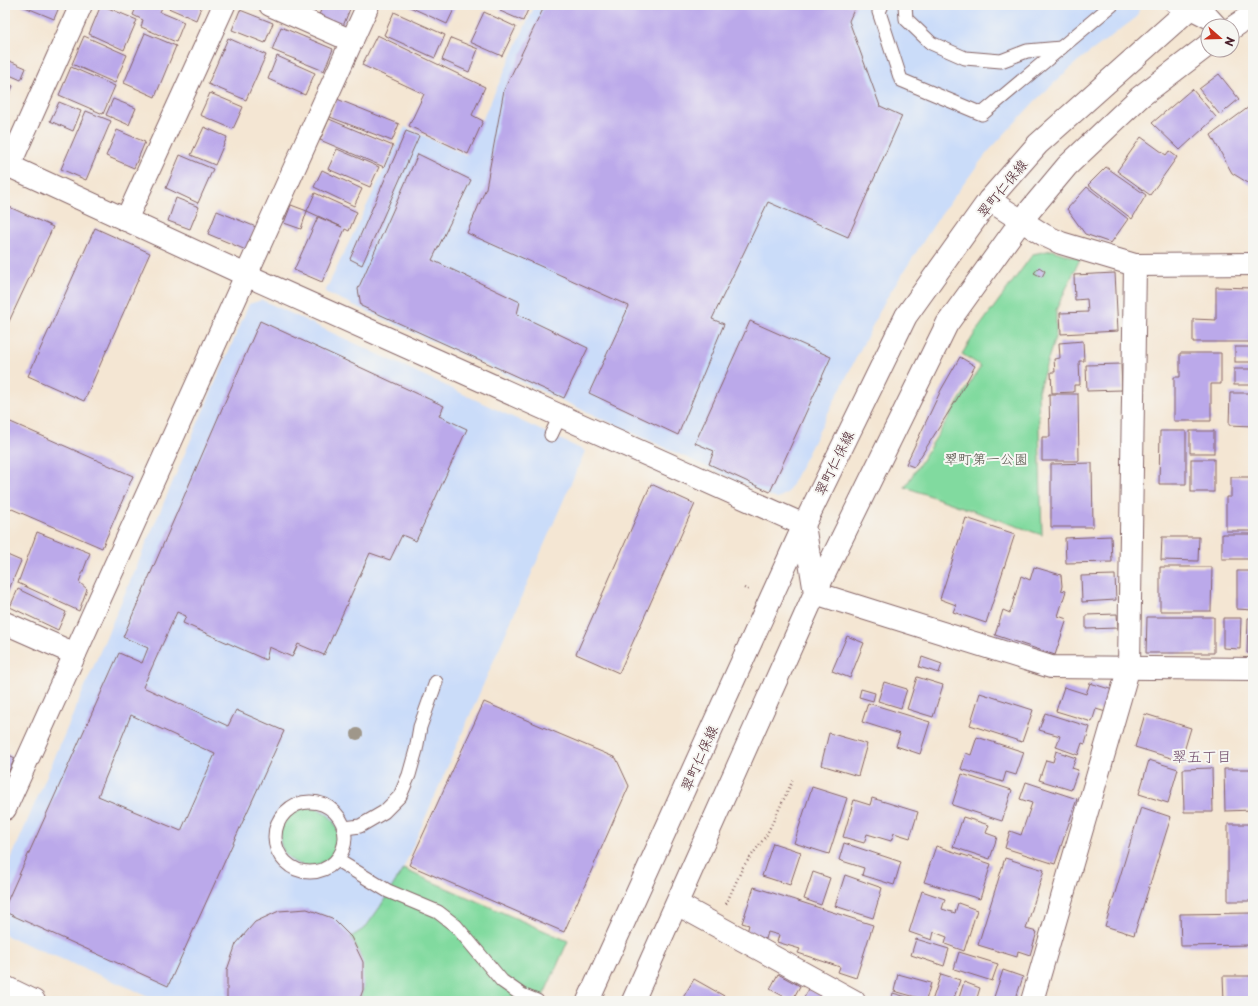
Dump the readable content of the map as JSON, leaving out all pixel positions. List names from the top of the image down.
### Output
{
  "streets": {
    "street": ["翠町仁保線"]
  },
  "districts": ["翠五丁目"],
  "parks": ["翠町第一公園"],
  "north": "right"
}
